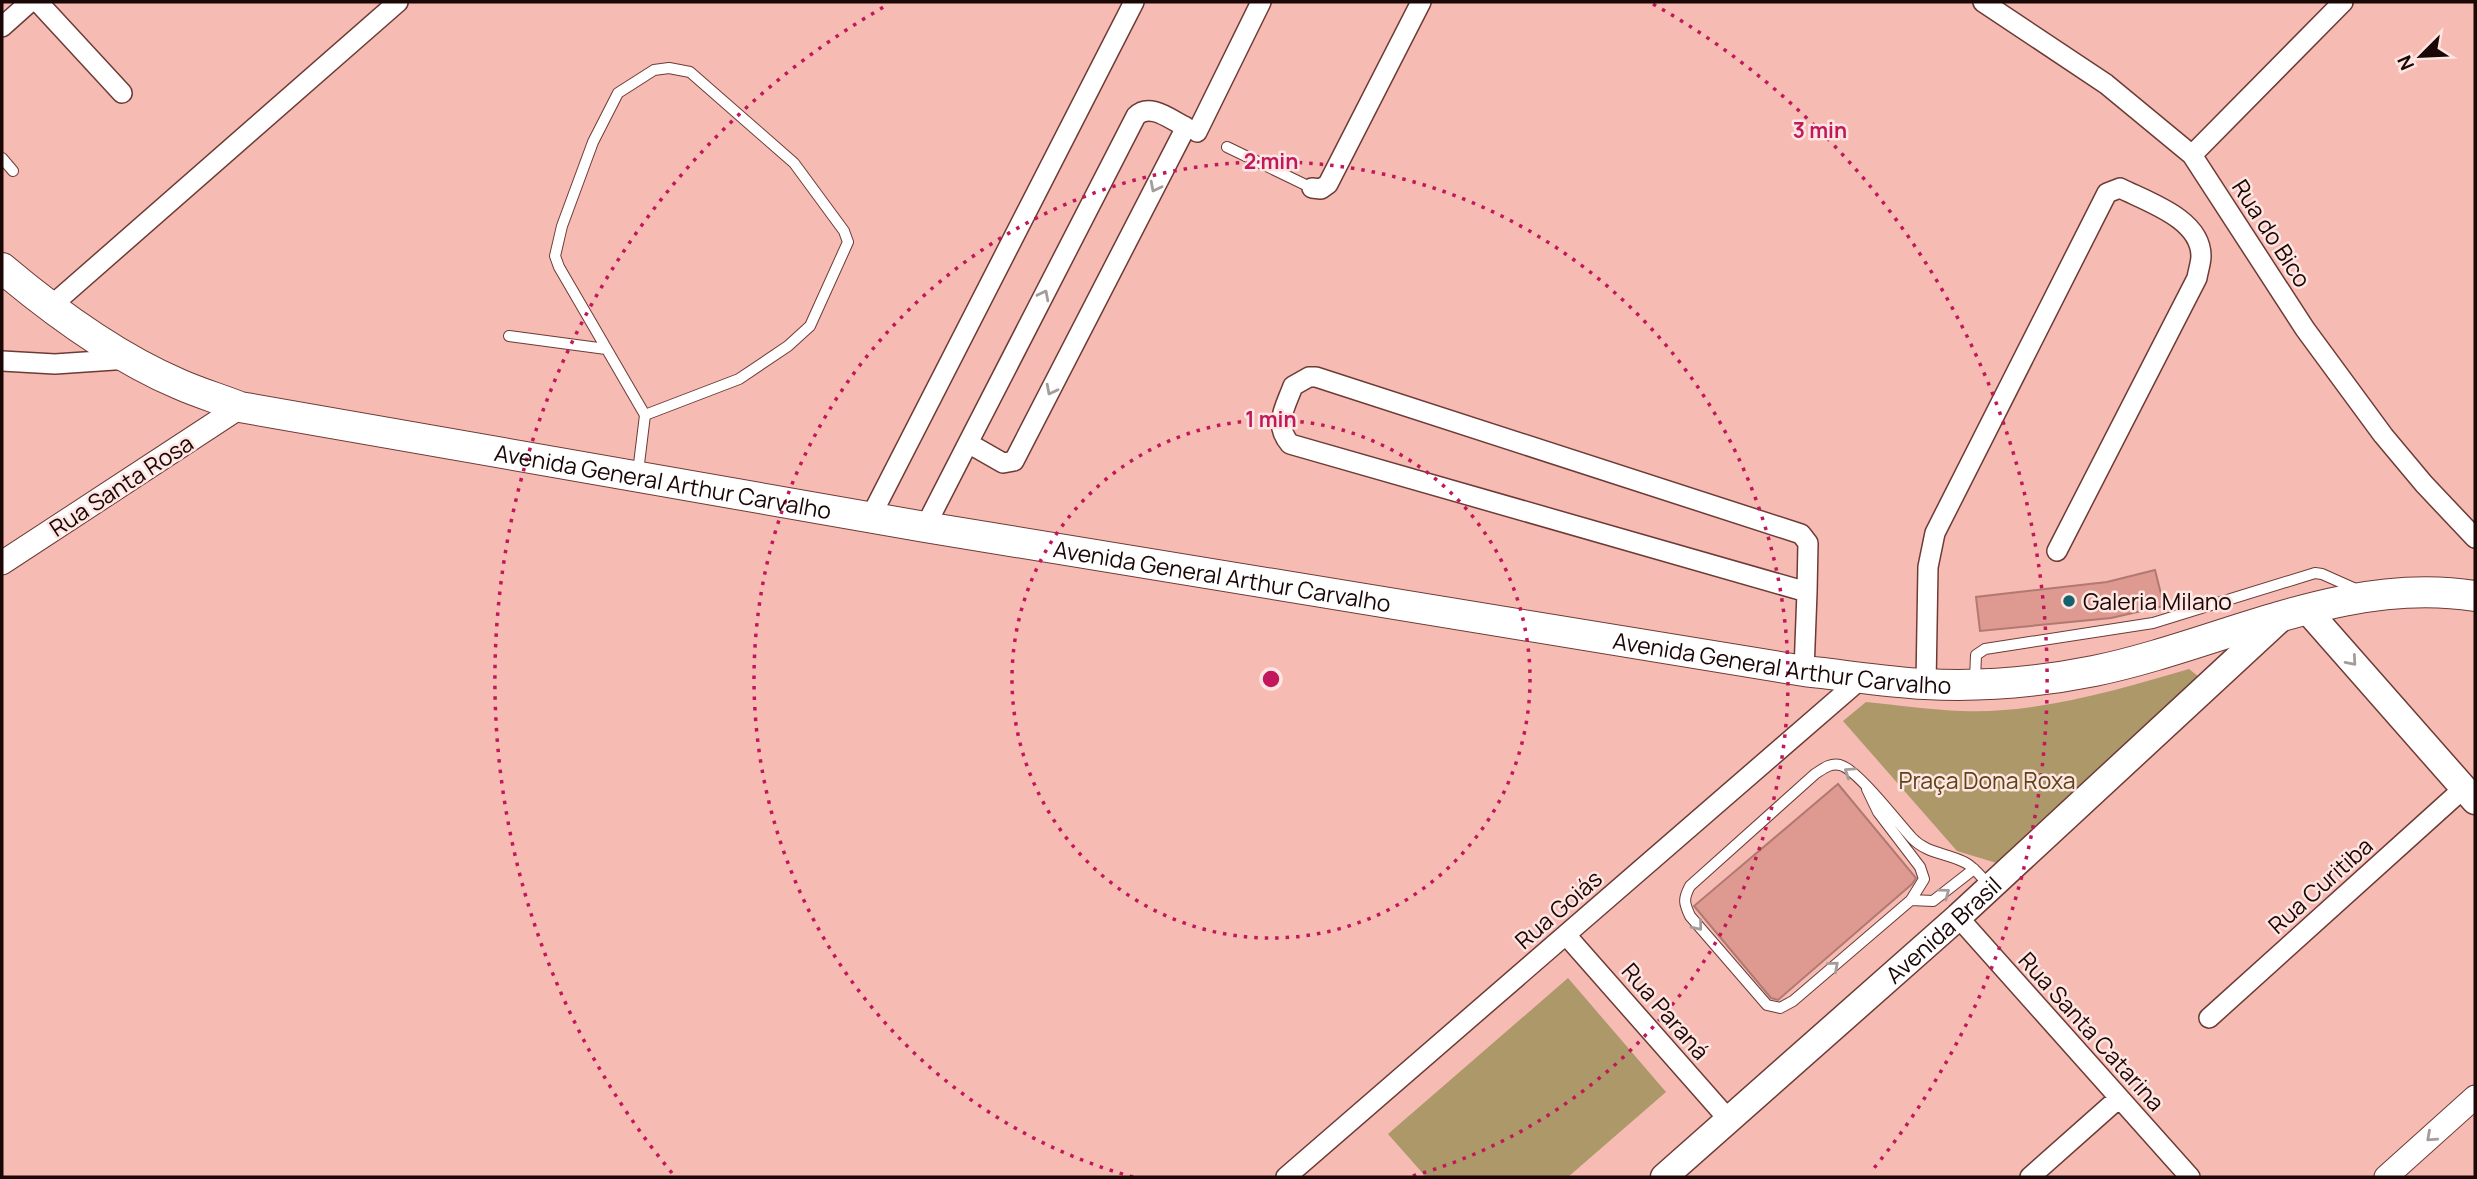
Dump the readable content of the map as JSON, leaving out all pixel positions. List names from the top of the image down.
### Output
{
  "streets": {
    "main road": ["Avenida General Arthur Carvalho", "Avenida Brasil"],
    "street": [
      "Rua do Bico",
      "Rua Santa Rosa",
      "Rua Curitiba",
      "Rua Goiás",
      "Rua Paraná",
      "Rua Santa Catarina"
    ]
  },
  "crossings": [
    ["Avenida General Arthur Carvalho", "Rua Santa Rosa"],
    ["Avenida General Arthur Carvalho", "Rua Goiás"],
    ["Avenida General Arthur Carvalho", "Avenida Brasil"],
    ["Rua Goiás", "Rua Paraná"],
    ["Avenida Brasil", "Rua Paraná"],
    ["Avenida Brasil", "Rua Santa Catarina"]
  ],
  "parks": ["Praça Dona Roxa"],
  "places": ["Galeria Milano"],
  "north": "bottom left",
  "rings": ["3 min", "2 min", "1 min"]
}
